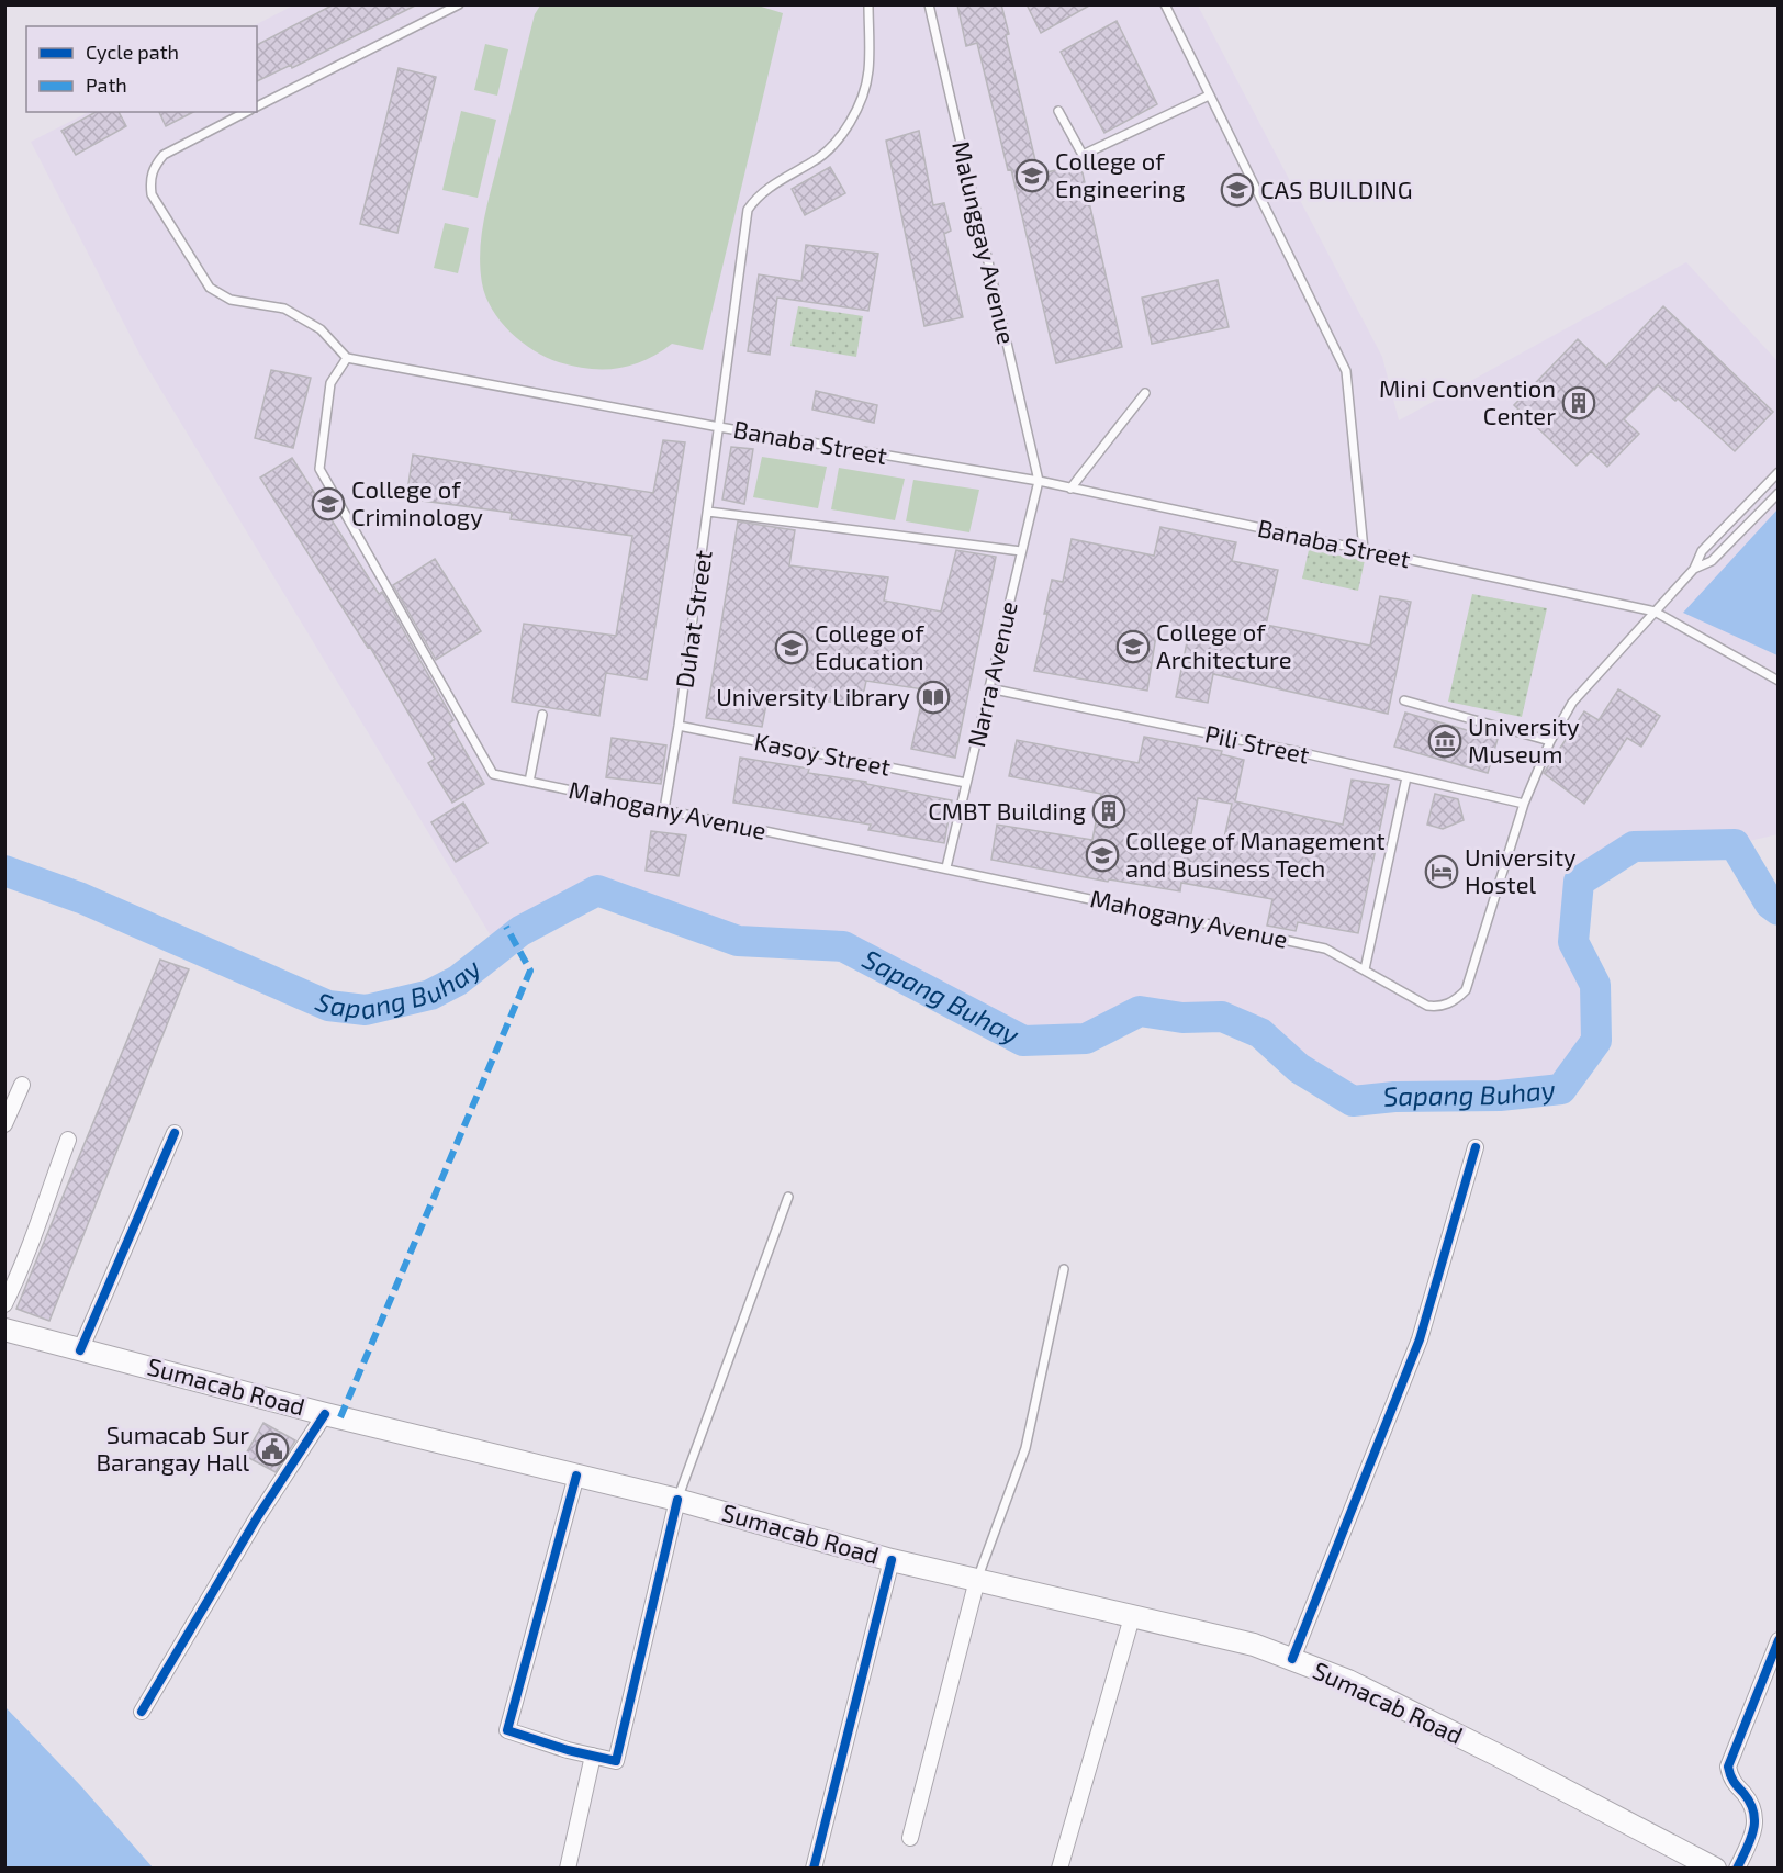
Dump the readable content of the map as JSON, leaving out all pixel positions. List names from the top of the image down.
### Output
{
  "streets": {
    "main road": ["Sumacab Road"],
    "lane": [
      "Malunggay Avenue",
      "Banaba Street",
      "Duhat Street",
      "Narra Avenue",
      "Pili Street",
      "Kasoy Street",
      "Mahogany Avenue"
    ]
  },
  "crossings": [
    ["Malunggay Avenue", "Banaba Street"],
    ["Malunggay Avenue", "Narra Avenue"],
    ["Banaba Street", "Duhat Street"],
    ["Banaba Street", "Narra Avenue"],
    ["Banaba Street", "Mahogany Avenue"],
    ["Duhat Street", "Kasoy Street"],
    ["Duhat Street", "Mahogany Avenue"],
    ["Narra Avenue", "Pili Street"],
    ["Narra Avenue", "Kasoy Street"],
    ["Narra Avenue", "Mahogany Avenue"],
    ["Pili Street", "Mahogany Avenue"]
  ],
  "water": ["Sapang Buhay"],
  "places": {
    "school or university": [
      "College of Engineering",
      "CAS BUILDING",
      "College of Criminology",
      "College of Architecture",
      "College of Education",
      "College of Management and Business Tech"
    ],
    "building": ["Mini Convention Center", "CMBT Building"],
    "library": ["University Library"],
    "museum": ["University Museum"],
    "hotel": ["University Hostel"],
    "public building": ["Sumacab Sur Barangay Hall"]
  },
  "legend": ["Cycle path", "Path"]
}
